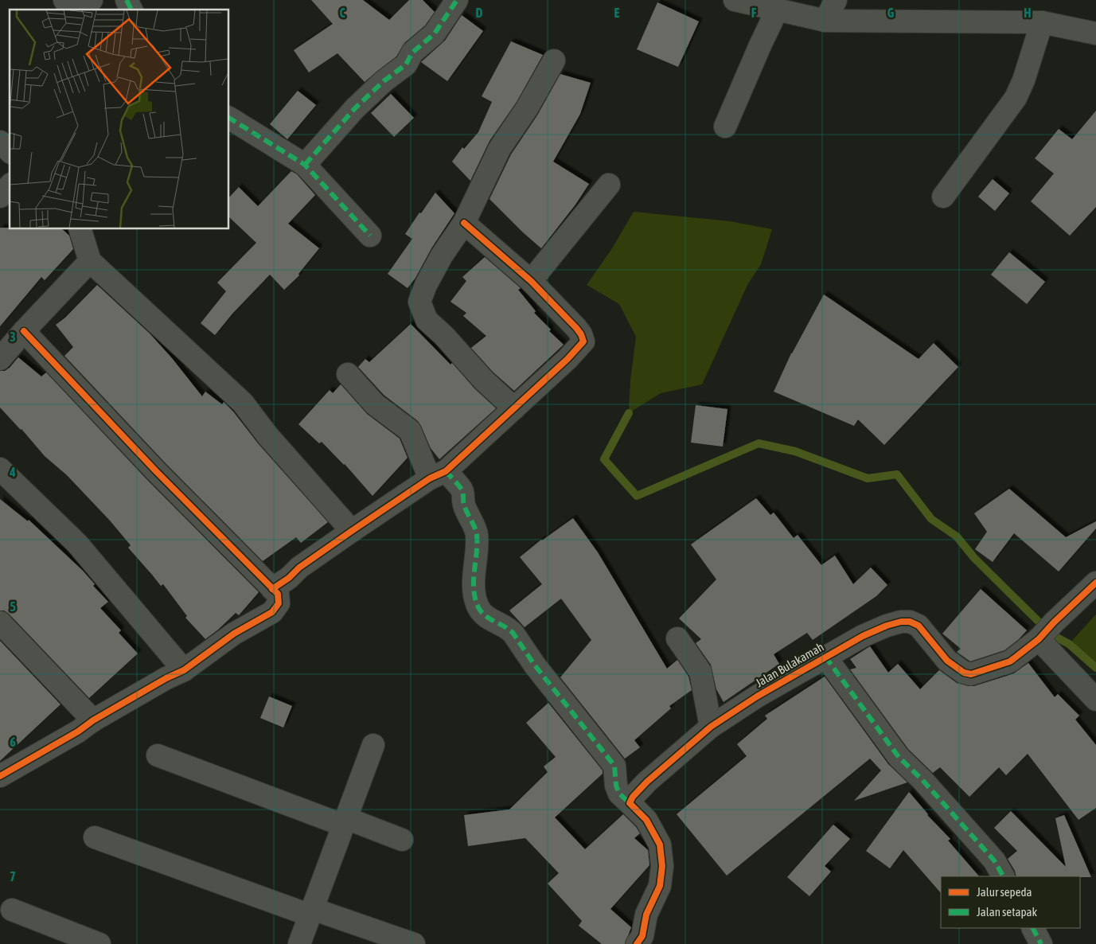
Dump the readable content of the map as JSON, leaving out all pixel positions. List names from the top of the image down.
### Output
{
  "streets": {
    "street": ["Jalan Bulakamah"]
  },
  "legend": ["Jalur sepeda", "Jalan setapak"],
  "grid": {
    "columns": [
      "C",
      "D",
      "E",
      "F",
      "G",
      "H"
    ],
    "rows": [
      "3",
      "4",
      "5",
      "6",
      "7"
    ]
  }
}
